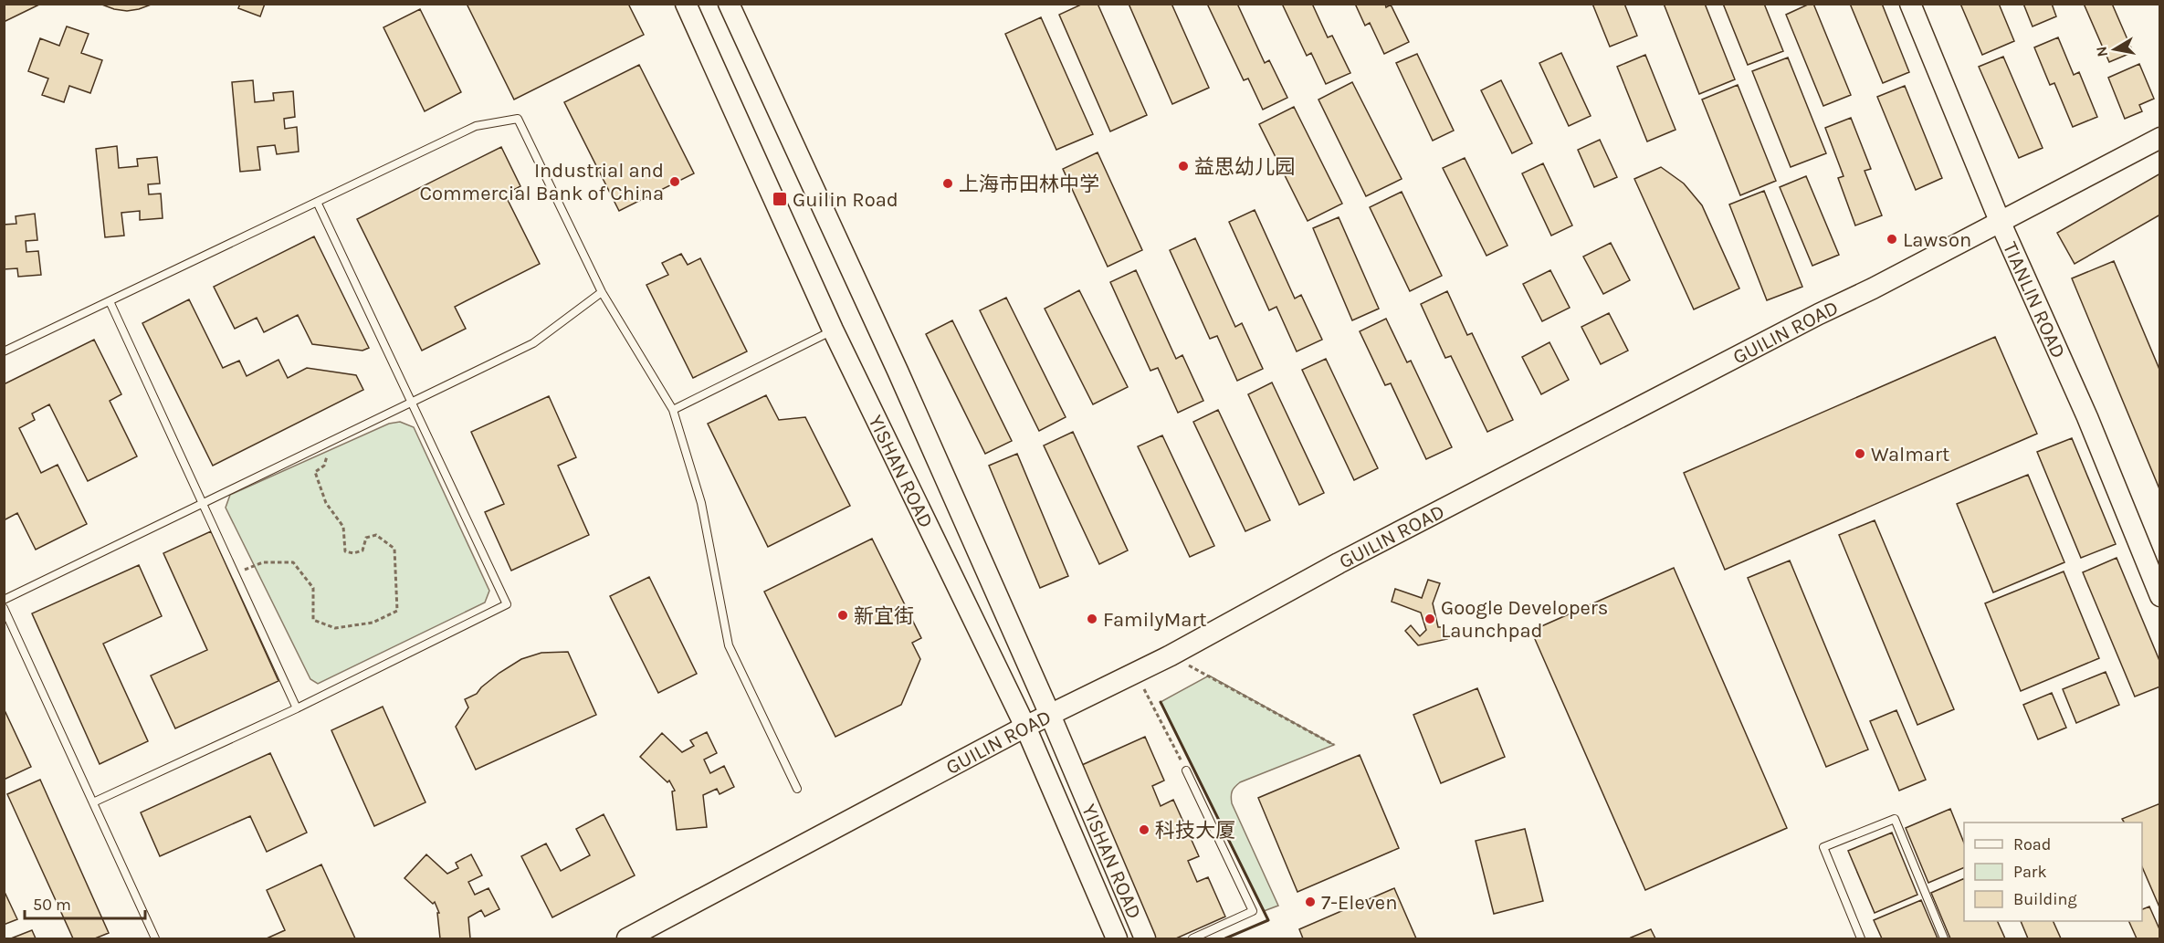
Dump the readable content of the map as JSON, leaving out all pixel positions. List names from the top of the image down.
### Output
{
  "streets": {
    "main road": ["TIANLIN ROAD", "GUILIN ROAD", "YISHAN ROAD"]
  },
  "crossings": [
    ["TIANLIN ROAD", "GUILIN ROAD"],
    ["GUILIN ROAD", "YISHAN ROAD"]
  ],
  "places": {
    "other": [
      "益思幼儿园",
      "Industrial and Commercial Bank of China",
      "上海市田林中学",
      "Lawson",
      "Walmart",
      "新宜街",
      "FamilyMart",
      "Google Developers Launchpad",
      "科技大厦",
      "7-Eleven"
    ],
    "transit": ["Guilin Road"]
  },
  "legend": ["Road", "Park", "Building"],
  "scale_bar": "50 m",
  "north": "left"
}
